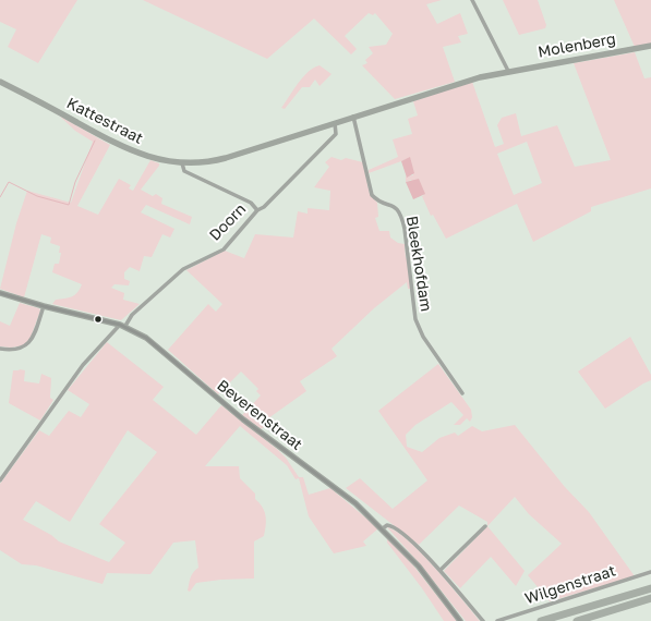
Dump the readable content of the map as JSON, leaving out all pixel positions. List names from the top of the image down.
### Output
{
  "streets": {
    "street": [
      "Molenberg",
      "Kattestraat",
      "Doorn",
      "Bleekhofdam",
      "Beverenstraat",
      "Wilgenstraat"
    ]
  },
  "crossings": [
    ["Kattestraat", "Doorn"],
    ["Kattestraat", "Bleekhofdam"],
    ["Doorn", "Beverenstraat"]
  ]
}
